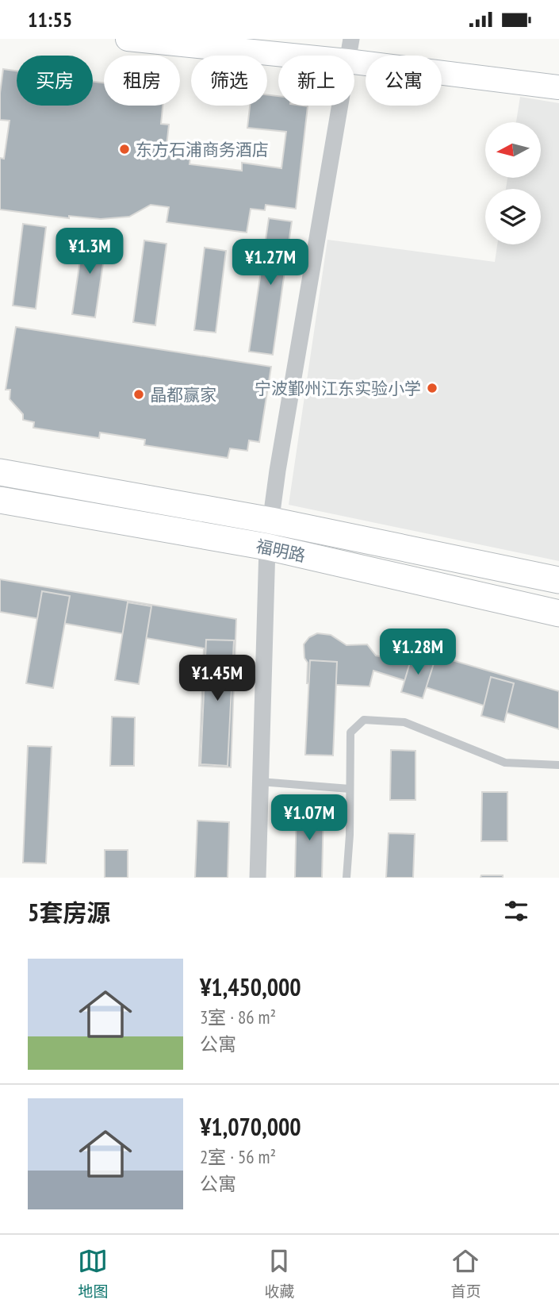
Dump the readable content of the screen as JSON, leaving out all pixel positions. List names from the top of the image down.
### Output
{
  "streets": {
    "main road": ["福明路"]
  },
  "places": ["东方石浦商务酒店", "宁波鄞州江东实验小学", "晶都赢家"],
  "north": "left",
  "page": {
    "status": "11:55",
    "chip": [
      "买房",
      "租房",
      "筛选",
      "新上",
      "公寓"
    ],
    "price": [
      "¥1.3M",
      "¥1.27M",
      "¥1.28M",
      "¥1.45M",
      "¥1.07M"
    ],
    "heading": "5套房源",
    "list": [
      {
        "name": "¥1,450,000",
        "note": "3室 · 86 m² · 公寓"
      },
      {
        "name": "¥1,070,000",
        "note": "2室 · 56 m² · 公寓"
      }
    ],
    "tabs": ["地图", "收藏", "首页"]
  }
}
